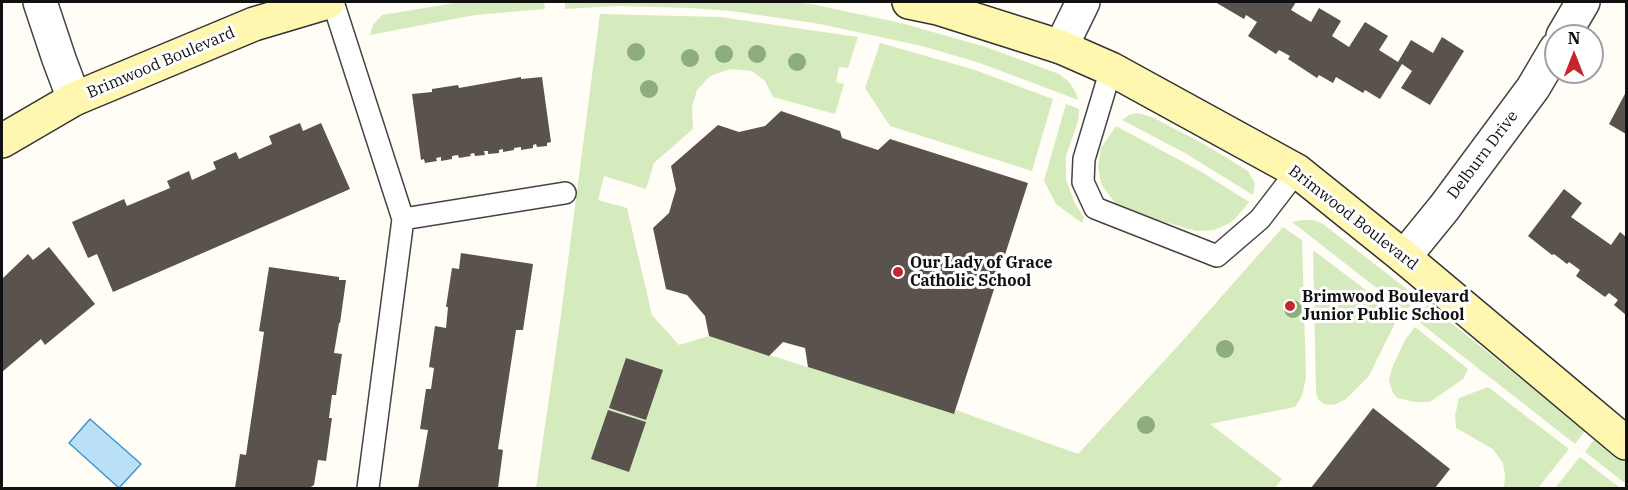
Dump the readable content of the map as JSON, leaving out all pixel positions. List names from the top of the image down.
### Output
{
  "streets": {
    "street": ["Brimwood Boulevard", "Delburn Drive"]
  },
  "crossings": [
    ["Brimwood Boulevard", "Delburn Drive"]
  ],
  "places": ["Our Lady of Grace Catholic School", "Brimwood Boulevard Junior Public School"],
  "north": "top"
}
